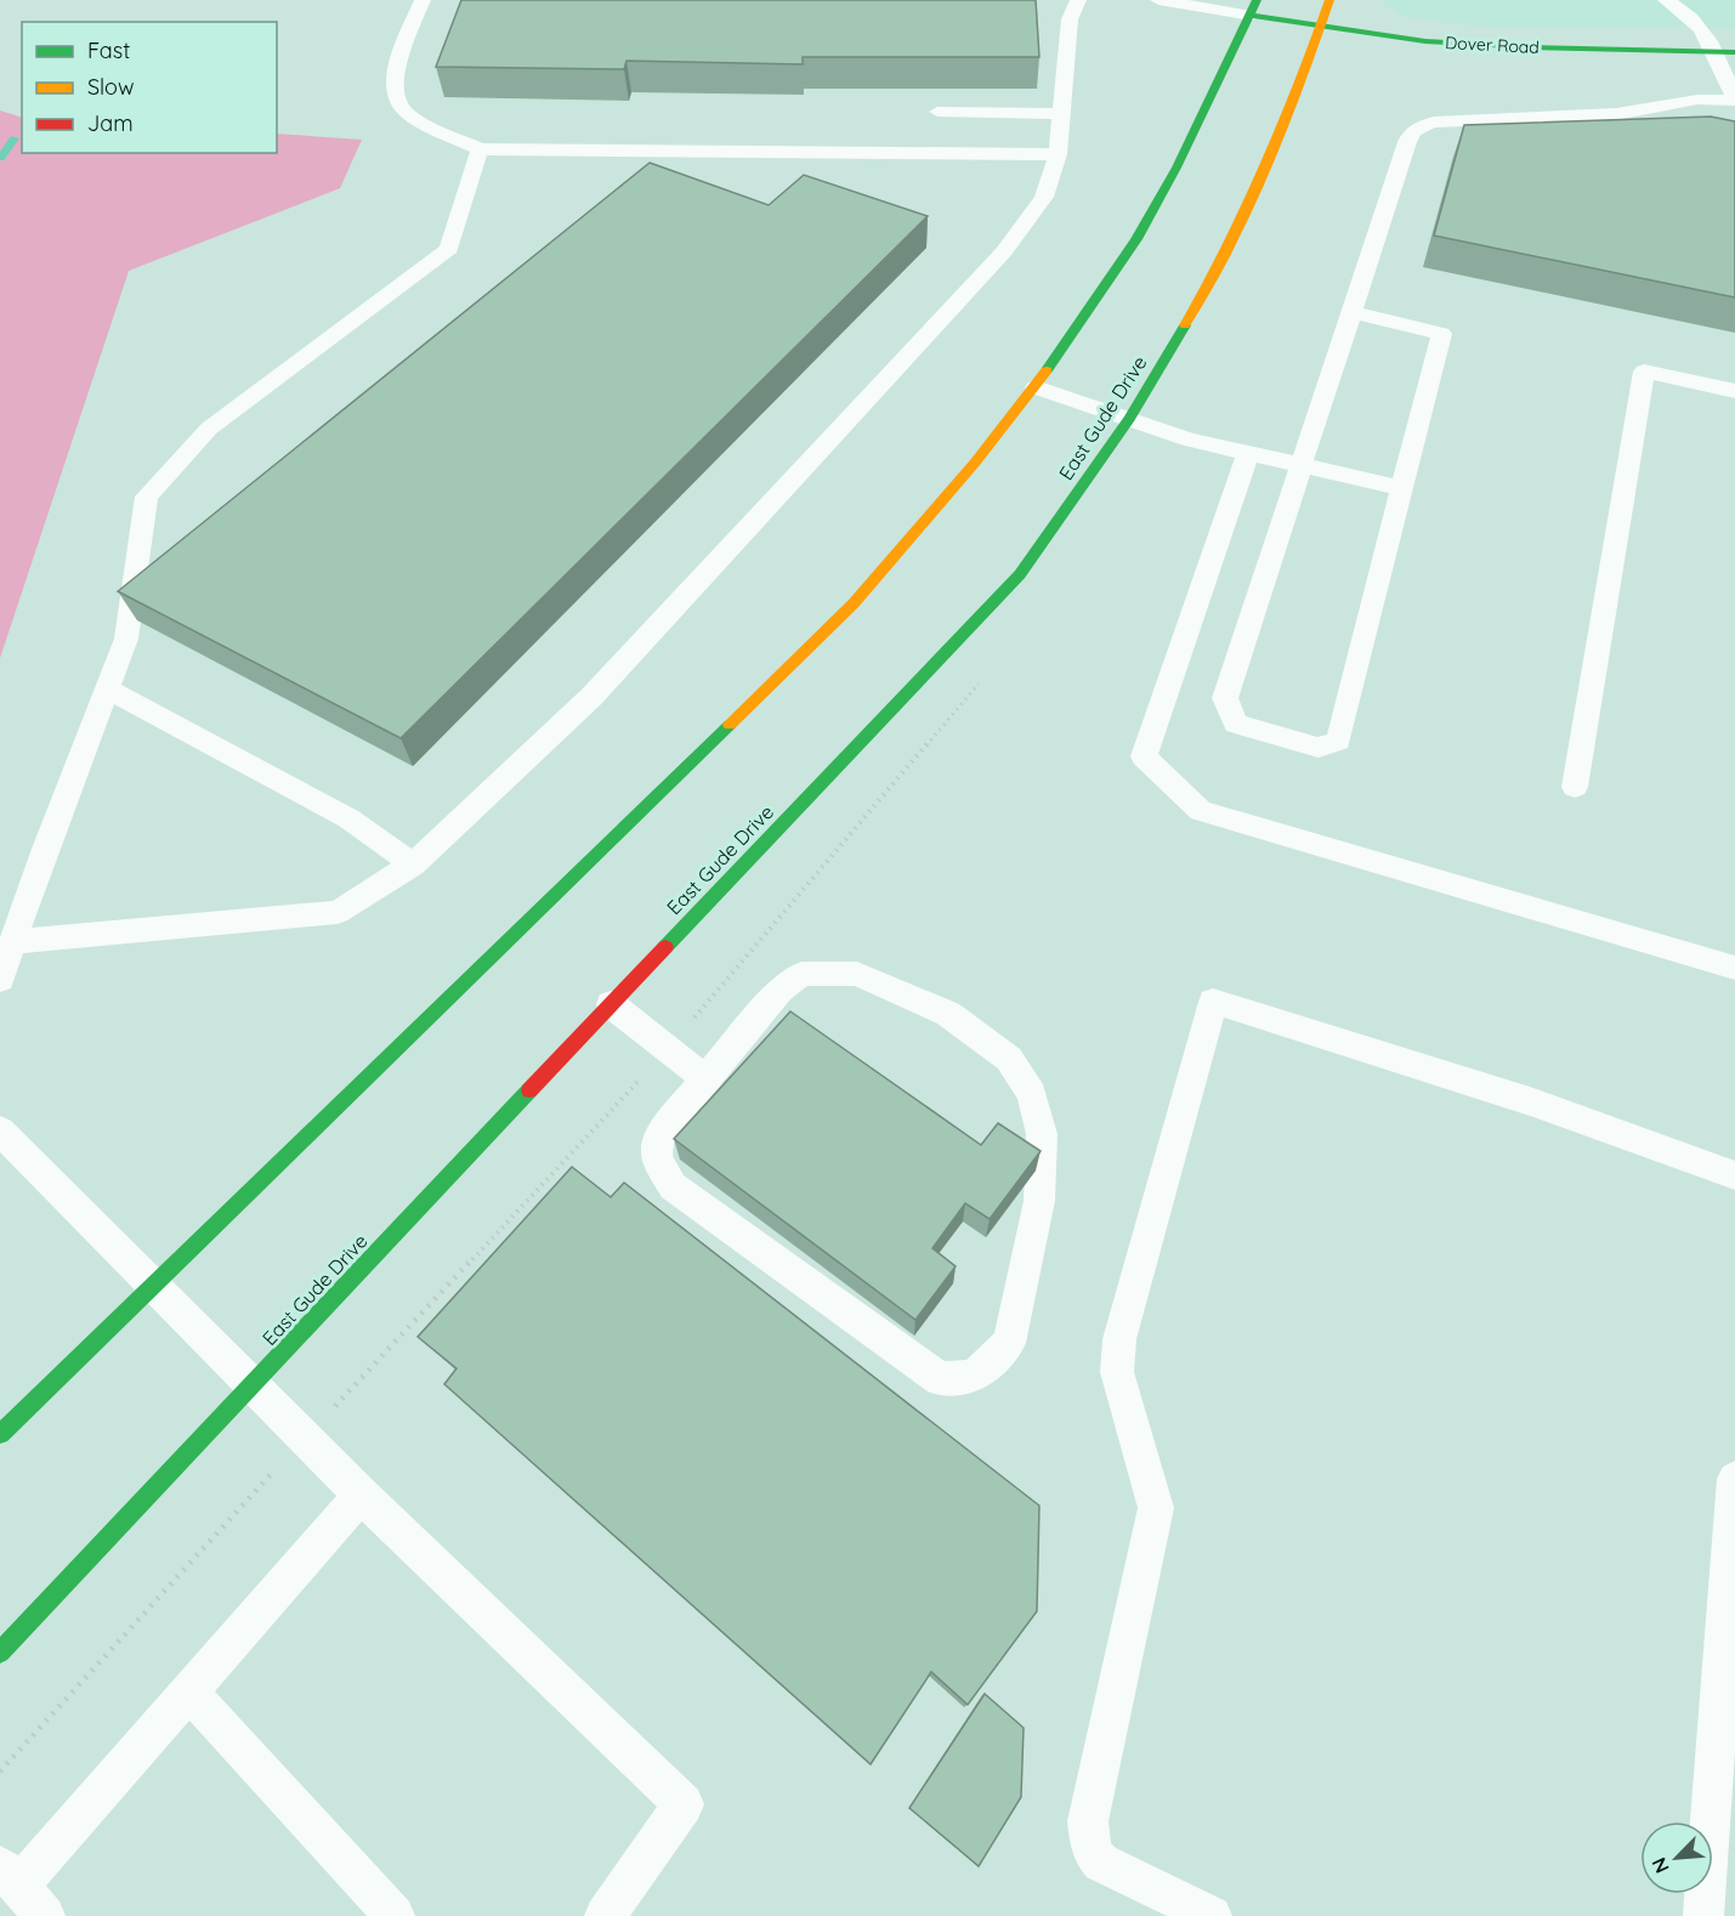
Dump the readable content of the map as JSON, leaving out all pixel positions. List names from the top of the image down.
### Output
{
  "streets": {
    "main road": ["Dover Road", "East Gude Drive"]
  },
  "crossings": [
    ["Dover Road", "East Gude Drive"]
  ],
  "legend": ["Fast", "Slow", "Jam"],
  "north": "bottom left"
}
